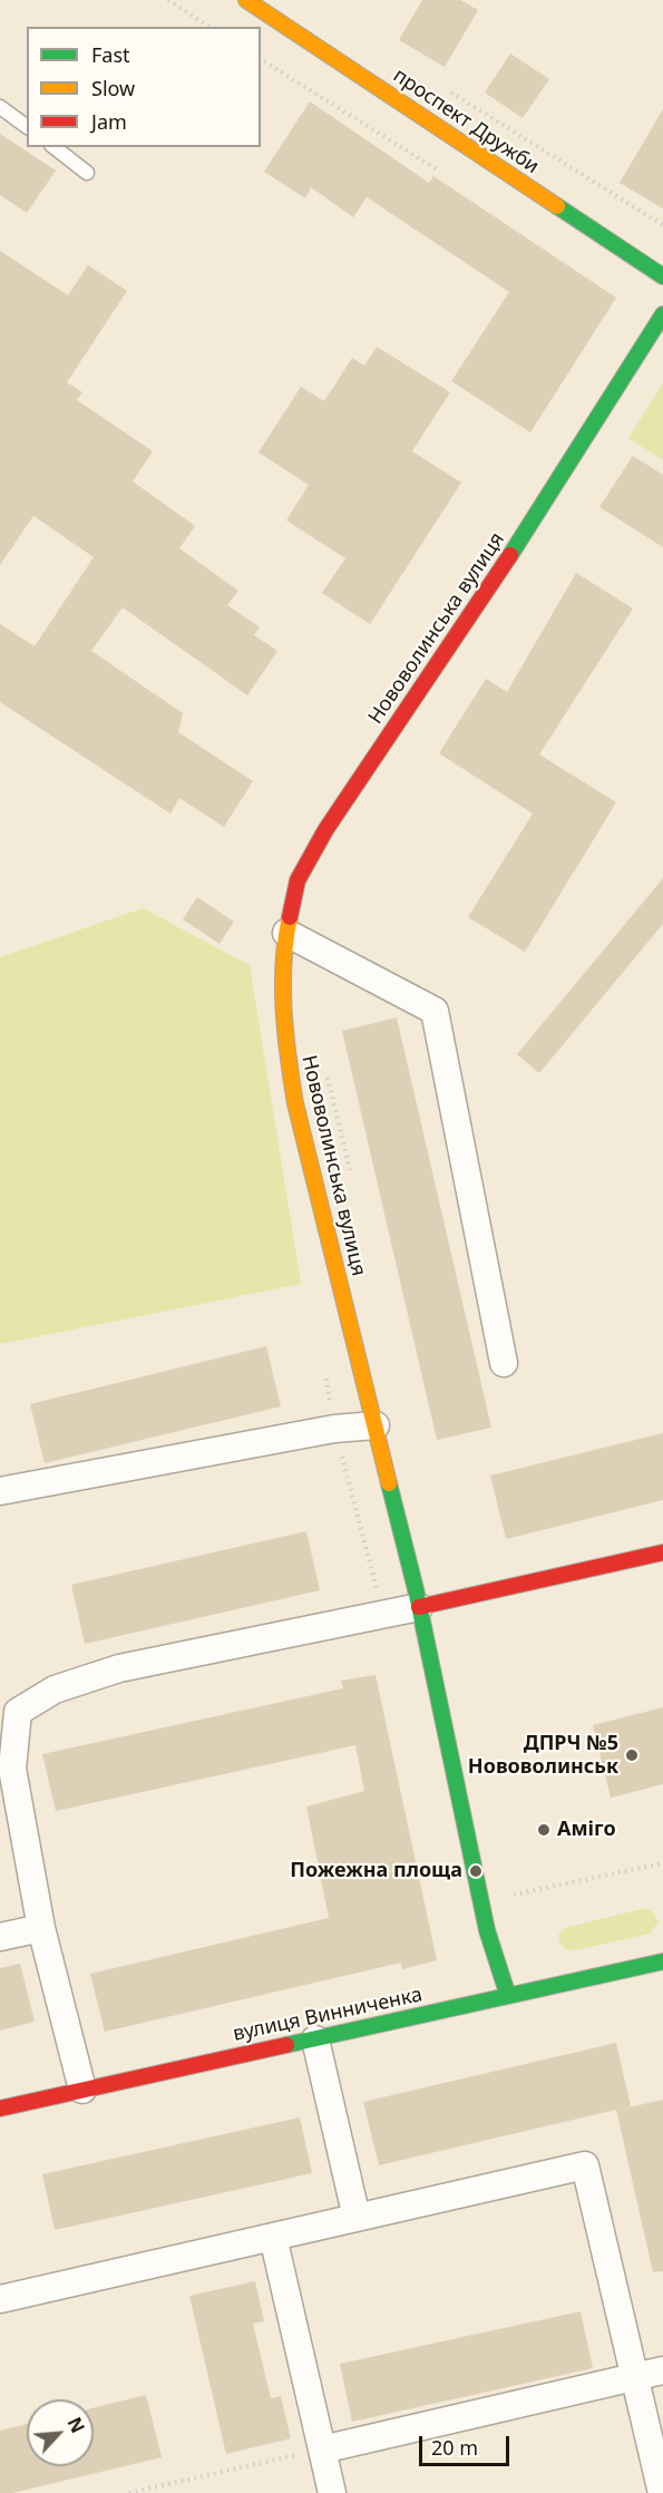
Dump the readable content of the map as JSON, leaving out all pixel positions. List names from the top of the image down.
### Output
{
  "streets": {
    "street": ["проспект Дружби", "Нововолинська вулиця", "вулиця Винниченка"]
  },
  "crossings": [
    ["Нововолинська вулиця", "вулиця Винниченка"]
  ],
  "places": ["ДПРЧ №5 Нововолинськ", "Аміго", "Пожежна площа"],
  "legend": ["Fast", "Slow", "Jam"],
  "scale_bar": "20 m",
  "north": "top right"
}
